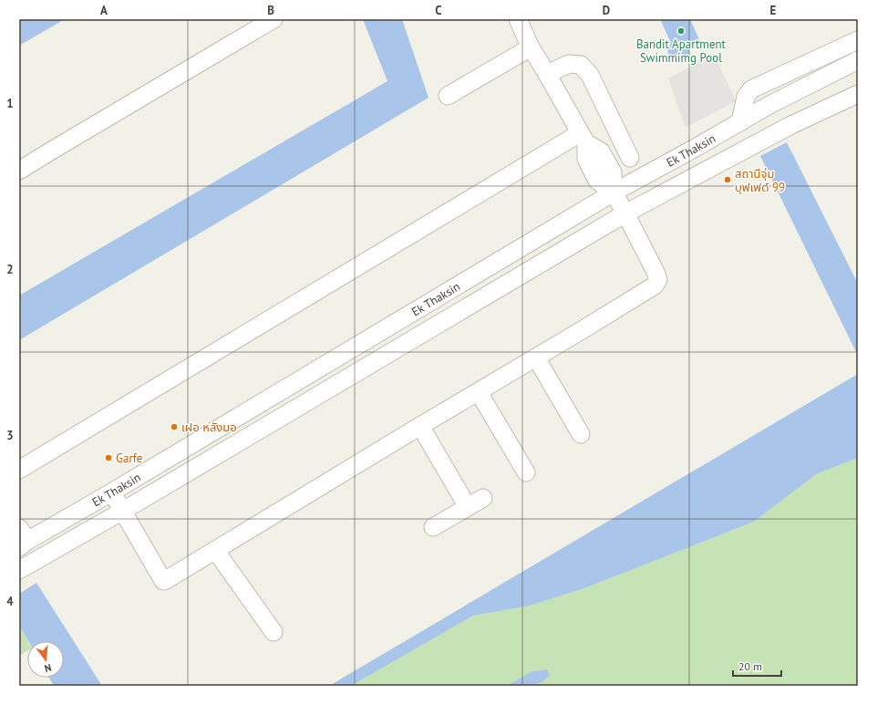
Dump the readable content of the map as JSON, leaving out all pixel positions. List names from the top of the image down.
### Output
{
  "streets": {
    "street": ["Ek Thaksin"]
  },
  "places": [
    "Bandit Apartment Swimmimg Pool",
    "สถานีจุ่ม บุฟเฟต์ 99",
    "เฝอ หลังมอ",
    "Garfe"
  ],
  "scale_bar": "20 m",
  "north": "bottom",
  "grid": {
    "columns": [
      "A",
      "B",
      "C",
      "D",
      "E"
    ],
    "rows": [
      "1",
      "2",
      "3",
      "4"
    ]
  }
}
